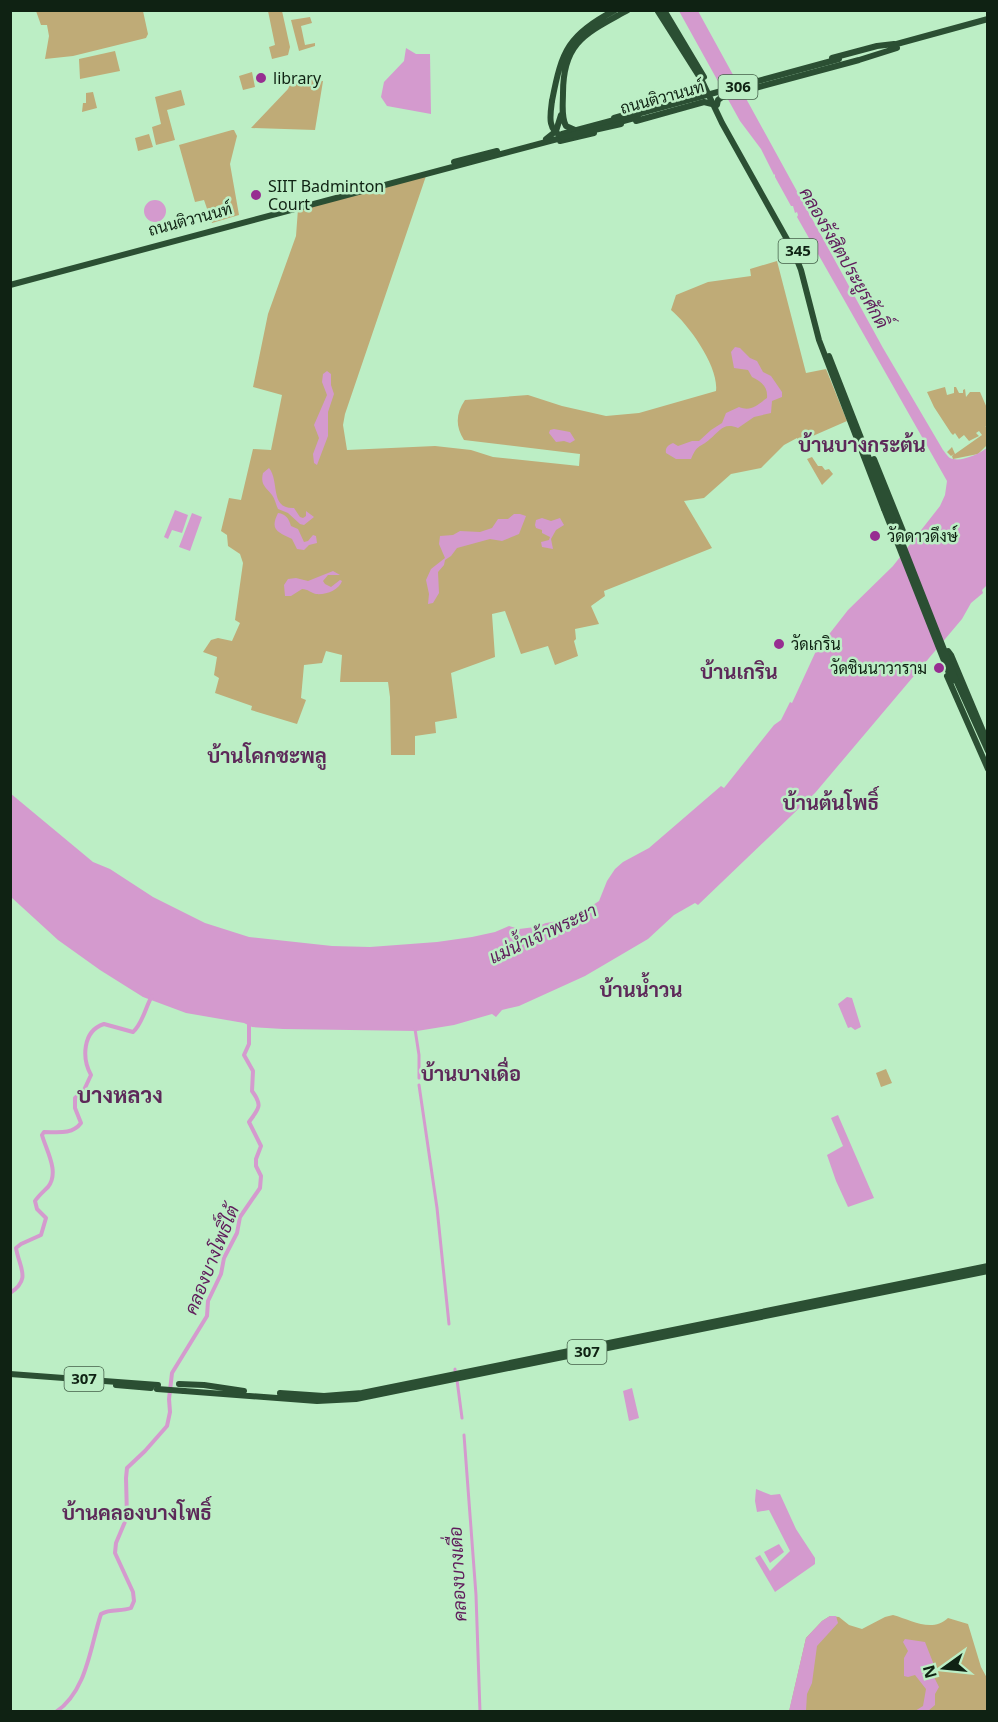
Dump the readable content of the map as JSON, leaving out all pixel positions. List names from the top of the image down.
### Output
{
  "streets": {
    "main road": [
      "306",
      "ถนนติวานนท์",
      "345",
      "307"
    ]
  },
  "crossings": [
    ["306", "ถนนติวานนท์"],
    ["ถนนติวานนท์", "345"]
  ],
  "districts": [
    "บ้านบางกระต้น",
    "บ้านเกริน",
    "บ้านโคกชะพลู",
    "บ้านต้นโพธิ์",
    "บ้านน้ำวน",
    "บ้านบางเดื่อ",
    "บางหลวง",
    "บ้านคลองบางโพธิ์"
  ],
  "water": [
    "คลองรังสิตประยูรศักดิ์",
    "แม่น้ำเจ้าพระยา",
    "คลองบางโพธิ์ใต้",
    "คลองบางเดื่อ"
  ],
  "places": [
    "library",
    "SIIT Badminton Court",
    "วัดดาวดึงษ์",
    "วัดเกริน",
    "วัดชินนาวาราม"
  ],
  "north": "left"
}
